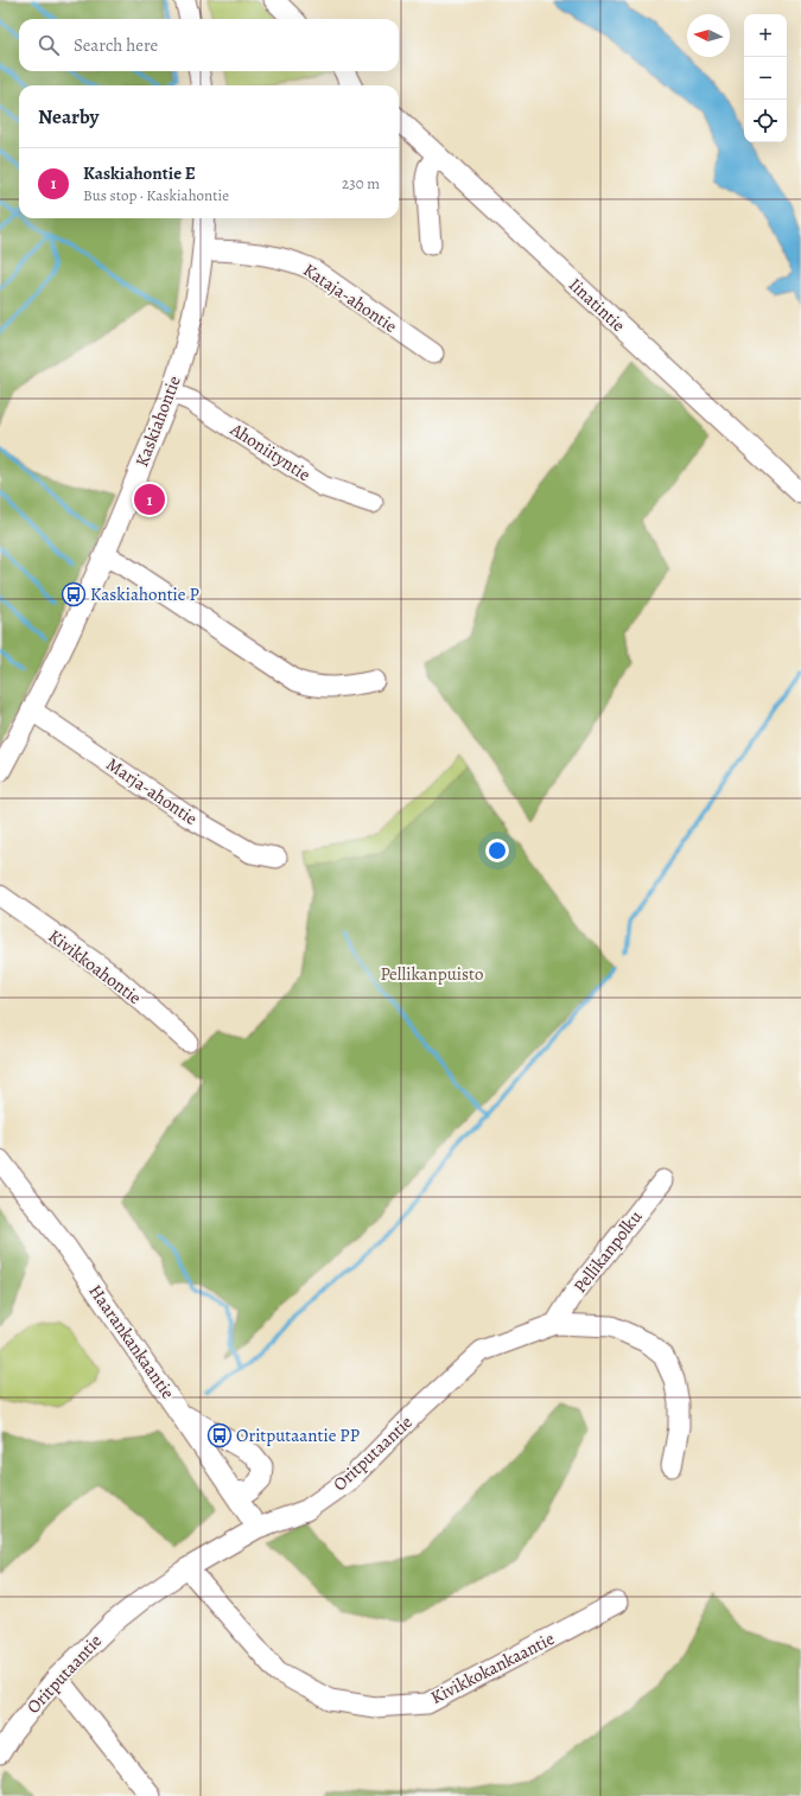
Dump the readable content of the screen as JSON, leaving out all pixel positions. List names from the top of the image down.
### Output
{
  "streets": {
    "street": [
      "Kataja-ahontie",
      "Iinatintie",
      "Kaskiahontie",
      "Ahoniityntie",
      "Marja-ahontie",
      "Kivikkoahontie",
      "Pellikanpolku",
      "Haarankankaantie",
      "Oritputaantie",
      "Kivikkokankaantie"
    ]
  },
  "crossings": [
    ["Kataja-ahontie", "Kaskiahontie"],
    ["Kaskiahontie", "Ahoniityntie"],
    ["Kaskiahontie", "Marja-ahontie"],
    ["Pellikanpolku", "Oritputaantie"],
    ["Haarankankaantie", "Oritputaantie"],
    ["Oritputaantie", "Kivikkokankaantie"]
  ],
  "parks": ["Pellikanpuisto"],
  "places": {
    "bus stop": ["Kaskiahontie P", "Oritputaantie PP"]
  },
  "north": "left",
  "page": {
    "map_buttons": ["+", "−"],
    "search": "Search here",
    "heading": "Nearby",
    "list": [
      {
        "mark": "1",
        "name": "Kaskiahontie E",
        "note": "Bus stop · Kaskiahontie",
        "value": "230 m"
      }
    ],
    "pins": "1"
  }
}
